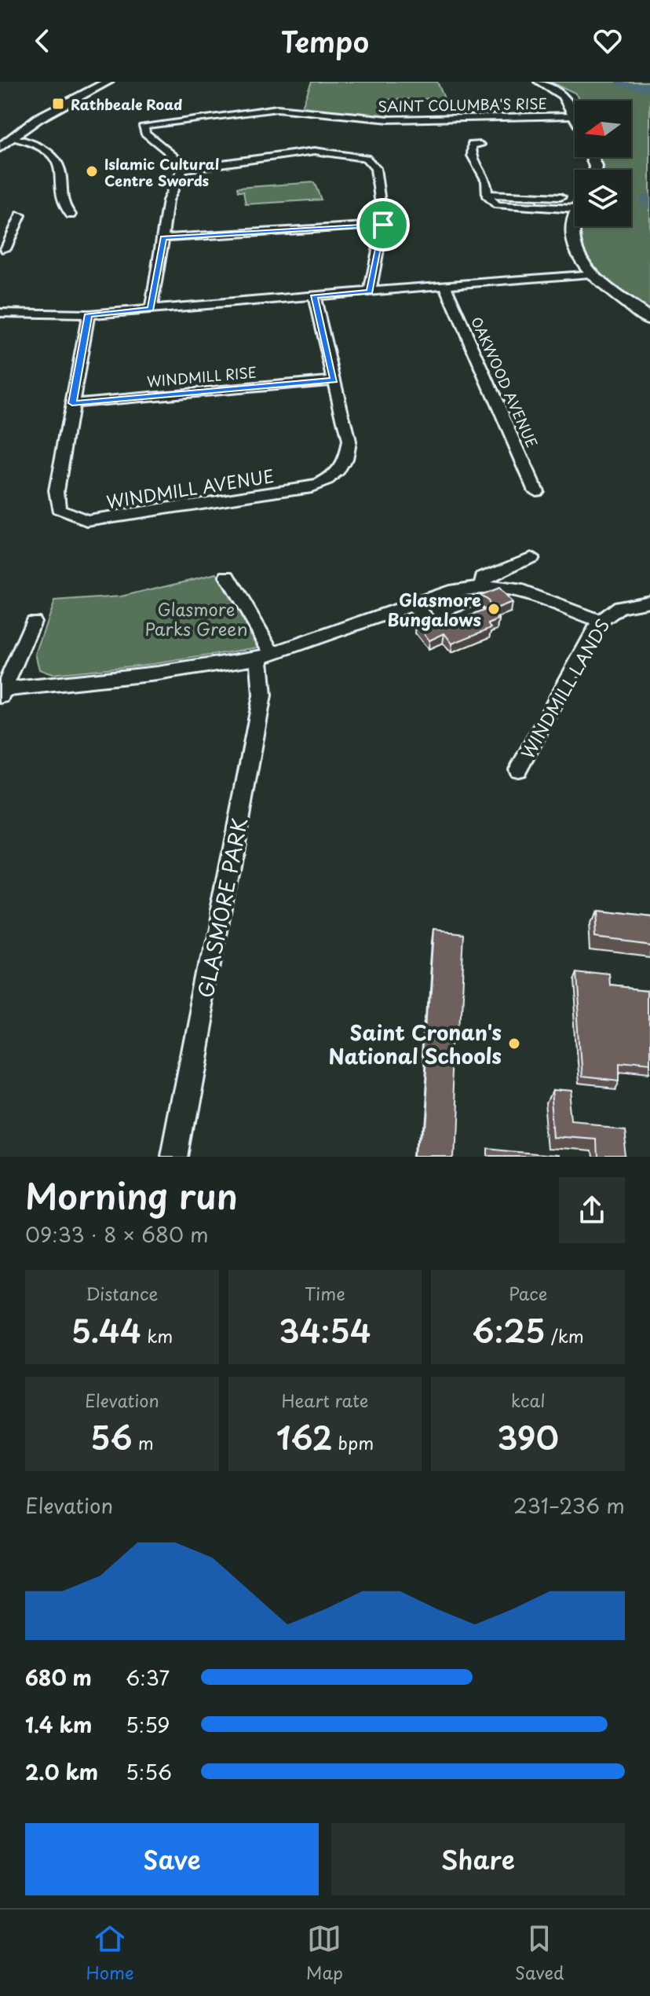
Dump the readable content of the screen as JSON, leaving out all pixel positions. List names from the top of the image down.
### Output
{
  "streets": {
    "street": [
      "SAINT COLUMBA'S RISE",
      "WINDMILL RISE",
      "OAKWOOD AVENUE",
      "WINDMILL AVENUE",
      "WINDMILL LANDS",
      "GLASMORE PARK"
    ]
  },
  "crossings": [
    ["WINDMILL RISE", "WINDMILL AVENUE"]
  ],
  "parks": ["Glasmore Parks Green"],
  "places": {
    "transit": ["Rathbeale Road"],
    "other": ["Islamic Cultural Centre Swords", "Glasmore Bungalows", "Saint Cronan's National Schools"]
  },
  "north": "left",
  "page": {
    "header": "Tempo",
    "heading": ["Morning run", "09:33 · 8 × 680 m"],
    "stats": [
      ["Distance", "5.44 km"],
      ["Time", "34:54"],
      ["Pace", "6:25 /km"],
      ["Elevation", "56 m"],
      ["Heart rate", "162 bpm"],
      ["kcal", "390"]
    ],
    "chart": ["Elevation", "231–236 m"],
    "list": [
      {
        "name": "680 m",
        "note": "6:37"
      },
      {
        "name": "1.4 km",
        "note": "5:59"
      },
      {
        "name": "2.0 km",
        "note": "5:56"
      }
    ],
    "buttons": ["Save", "Share"],
    "tabs": ["Home", "Map", "Saved"]
  }
}
